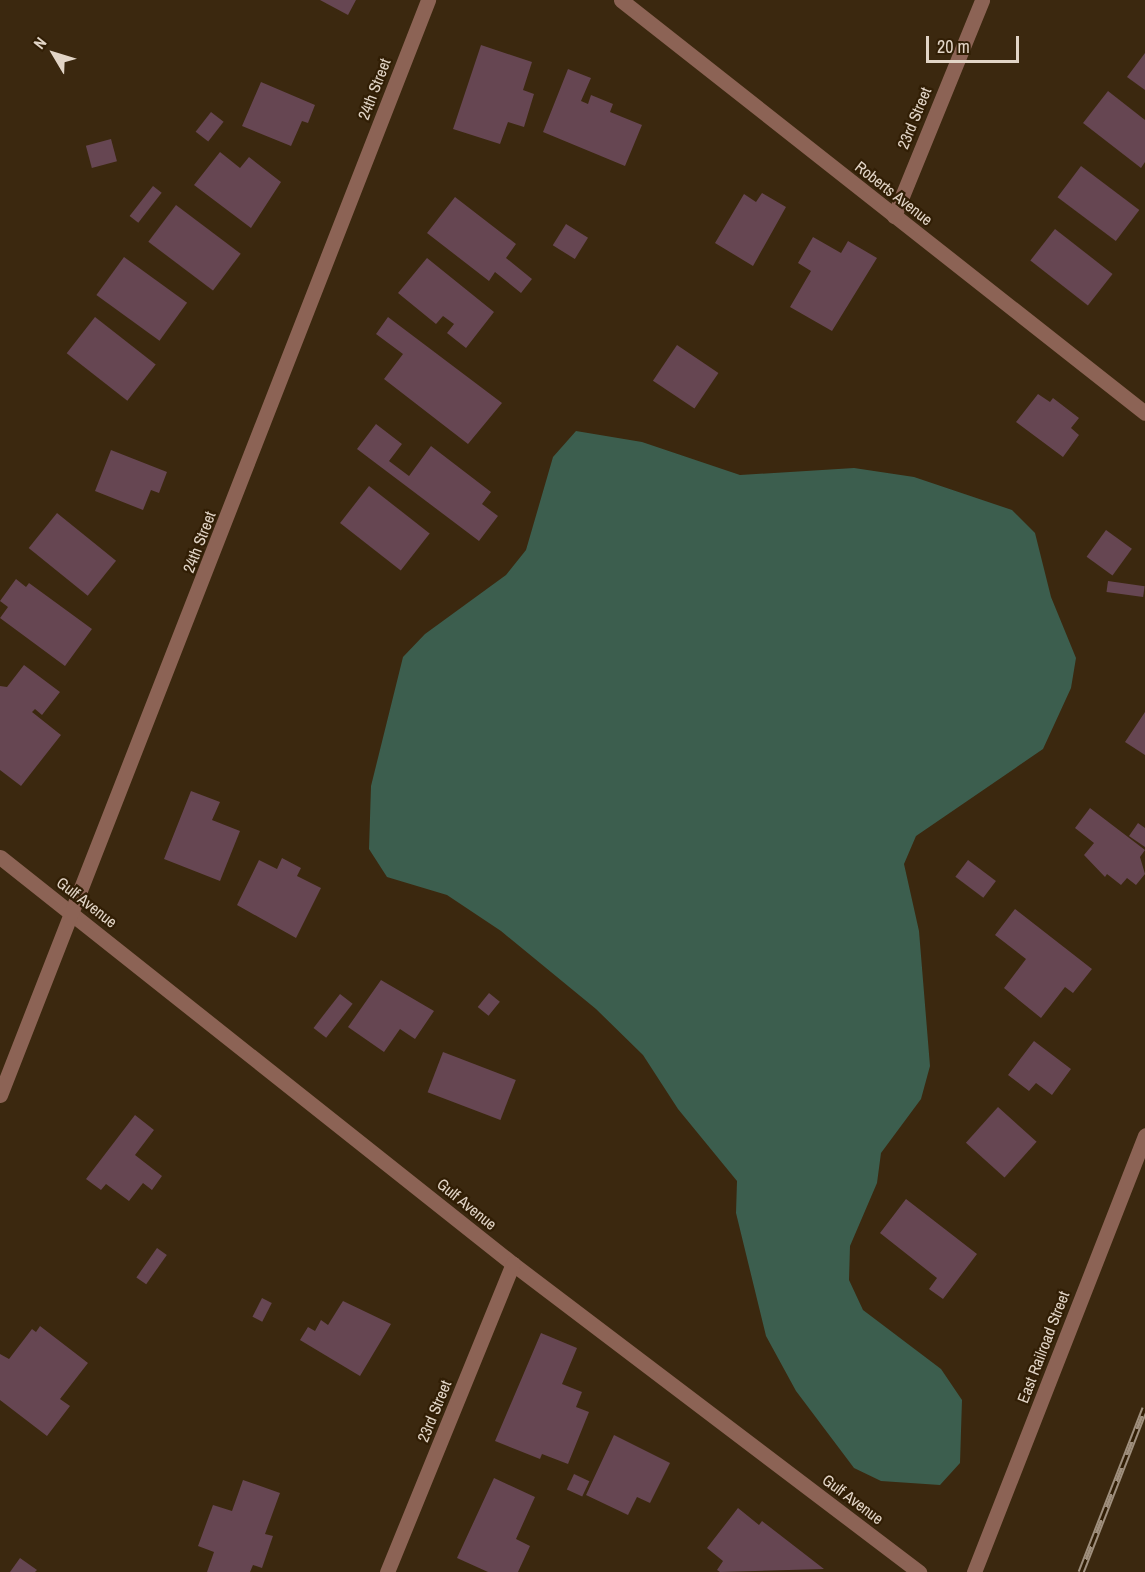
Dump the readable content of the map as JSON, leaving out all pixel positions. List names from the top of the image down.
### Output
{
  "streets": {
    "street": [
      "24th Street",
      "23rd Street",
      "Roberts Avenue",
      "Gulf Avenue",
      "East Railroad Street"
    ]
  },
  "crossings": [
    ["24th Street", "Gulf Avenue"],
    ["23rd Street", "Roberts Avenue"],
    ["23rd Street", "Gulf Avenue"]
  ],
  "scale_bar": "20 m",
  "north": "top left"
}
